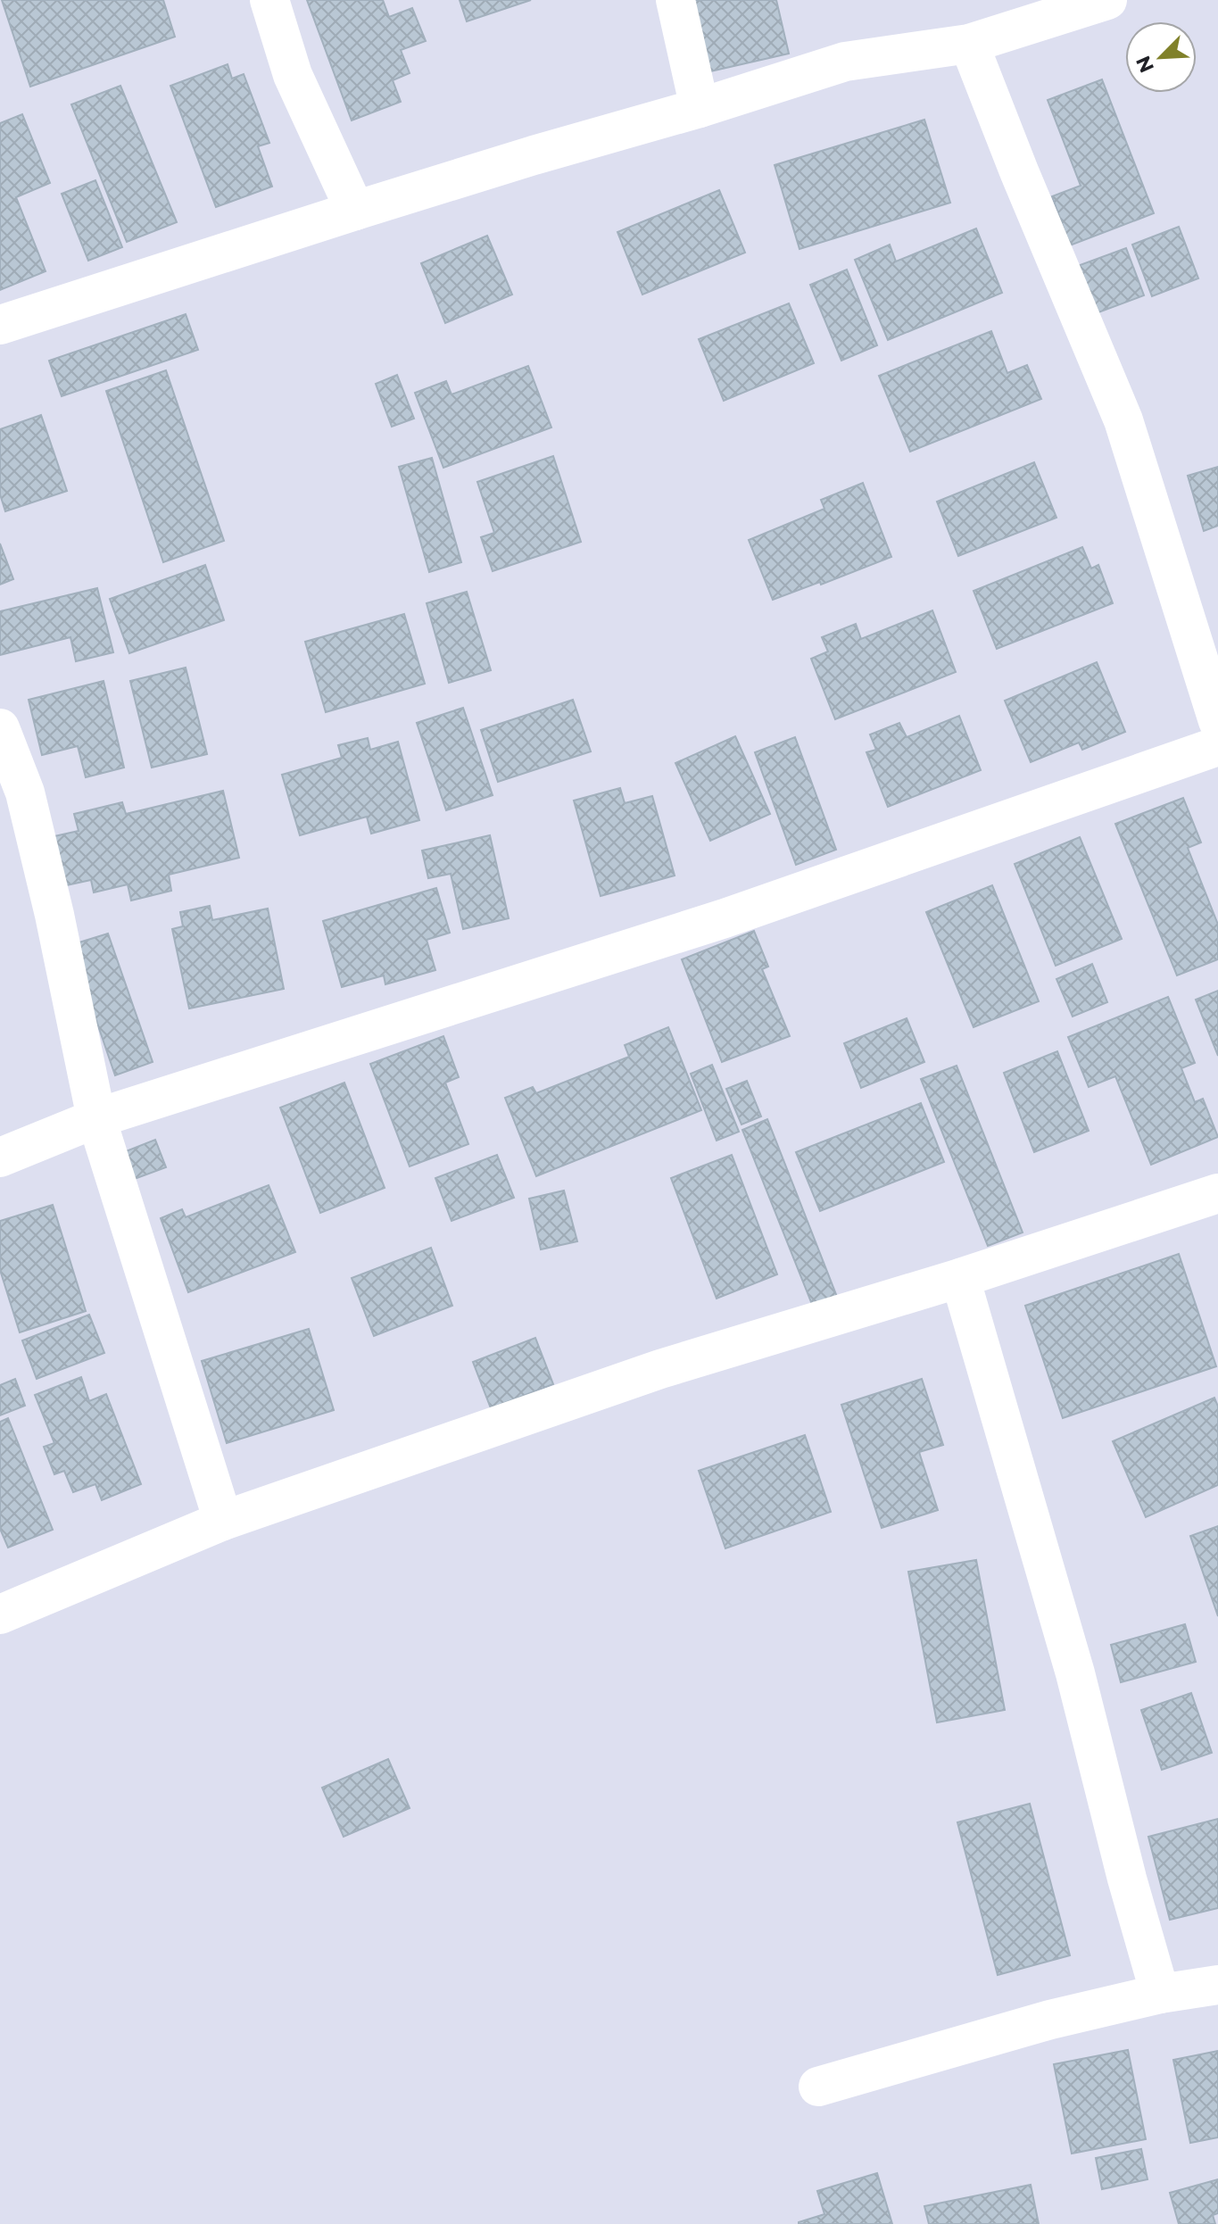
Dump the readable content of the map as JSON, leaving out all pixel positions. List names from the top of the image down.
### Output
{
  "north": "bottom left"
}
